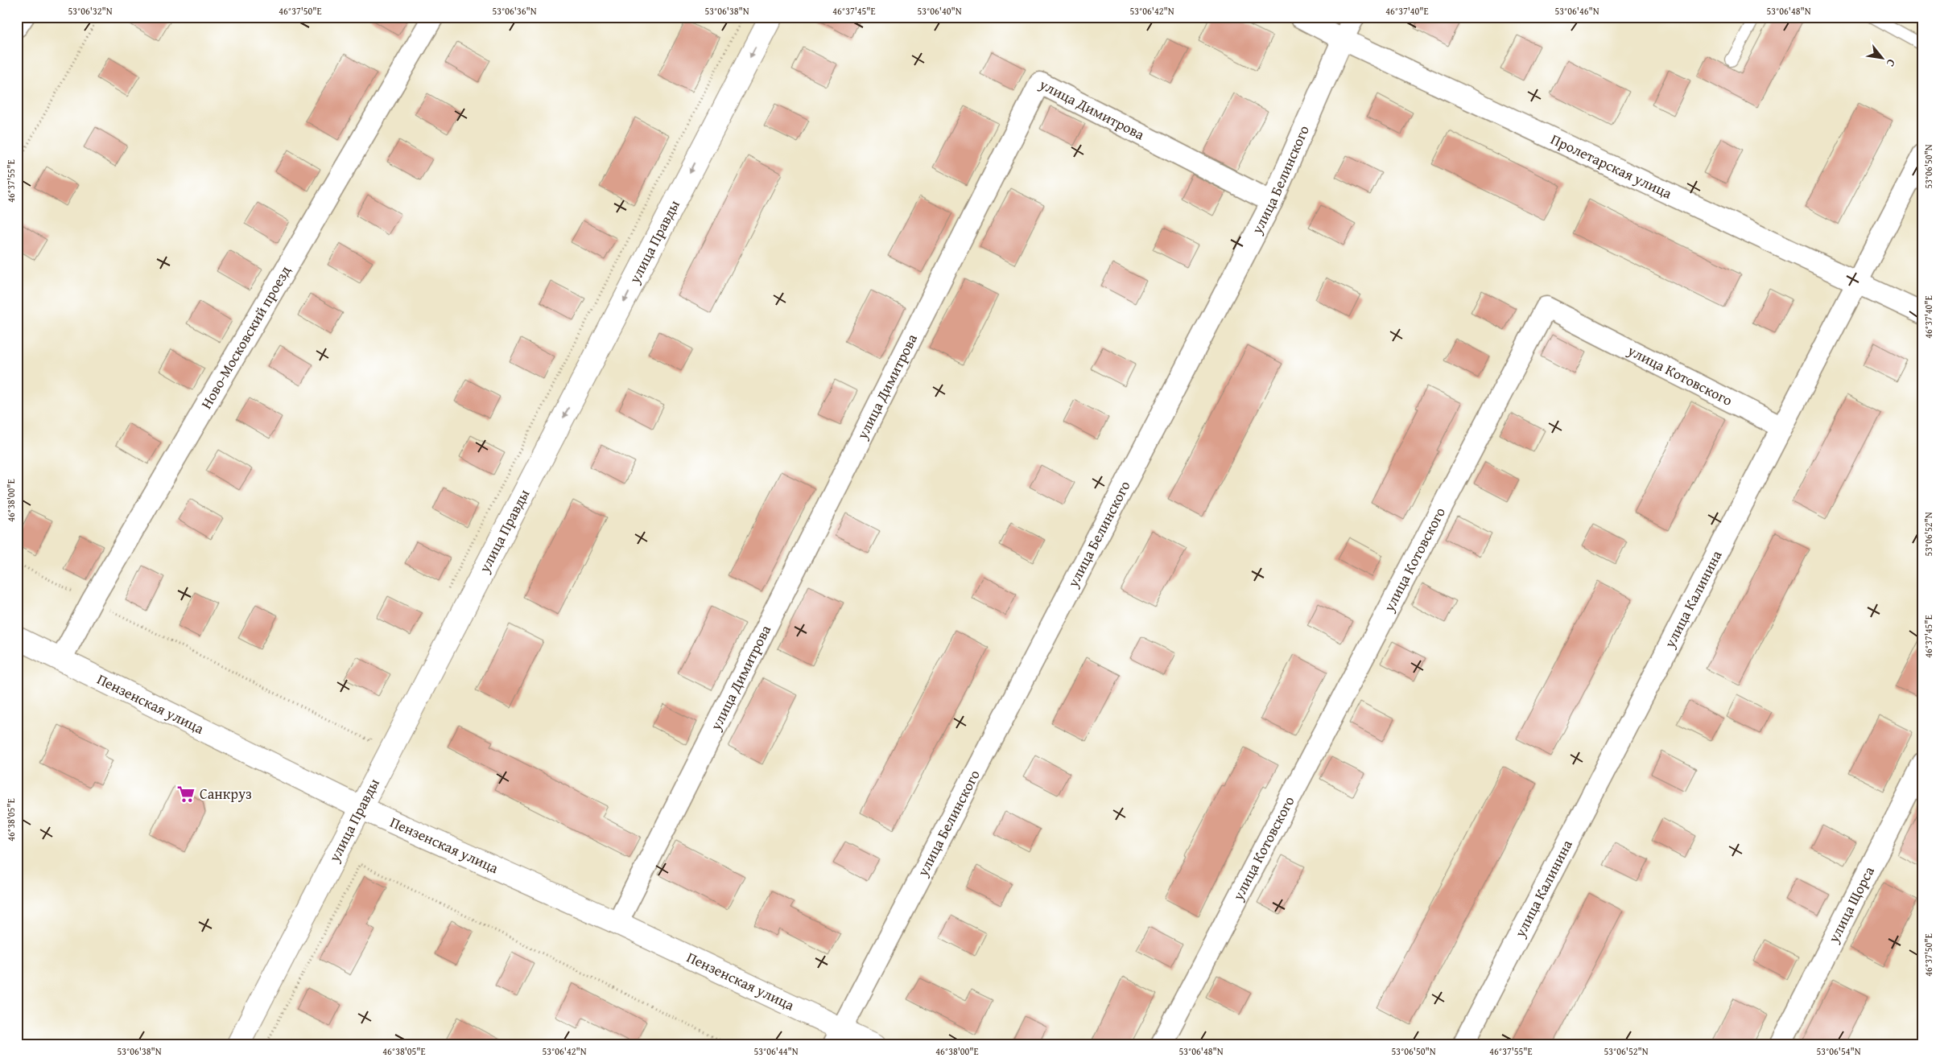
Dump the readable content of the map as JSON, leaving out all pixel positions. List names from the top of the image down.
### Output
{
  "streets": {
    "street": [
      "улица Димитрова",
      "Пролетарская улица",
      "улица Белинского",
      "улица Правды",
      "Ново-Московский проезд",
      "улица Котовского",
      "улица Калинина",
      "Пензенская улица",
      "улица Щорса"
    ]
  },
  "crossings": [
    ["улица Димитрова", "улица Белинского"],
    ["улица Димитрова", "Пензенская улица"],
    ["Пролетарская улица", "улица Белинского"],
    ["Пролетарская улица", "улица Калинина"],
    ["улица Белинского", "Пензенская улица"],
    ["улица Правды", "Пензенская улица"],
    ["Ново-Московский проезд", "Пензенская улица"],
    ["улица Котовского", "улица Калинина"]
  ],
  "one_way": ["улица Правды"],
  "places": {
    "supermarket": ["Санкруз"]
  },
  "north": "bottom right",
  "coordinates": [
    "53°06'32\"N",
    "46°37'50\"E",
    "53°06'36\"N",
    "53°06'38\"N",
    "46°37'45\"E",
    "53°06'40\"N",
    "53°06'42\"N",
    "46°37'40\"E",
    "53°06'46\"N",
    "53°06'48\"N",
    "53°06'50\"N",
    "46°37'55\"E",
    "46°38'00\"E",
    "53°06'52\"N",
    "46°38'05\"E",
    "53°06'44\"N",
    "53°06'54\"N"
  ]
}
